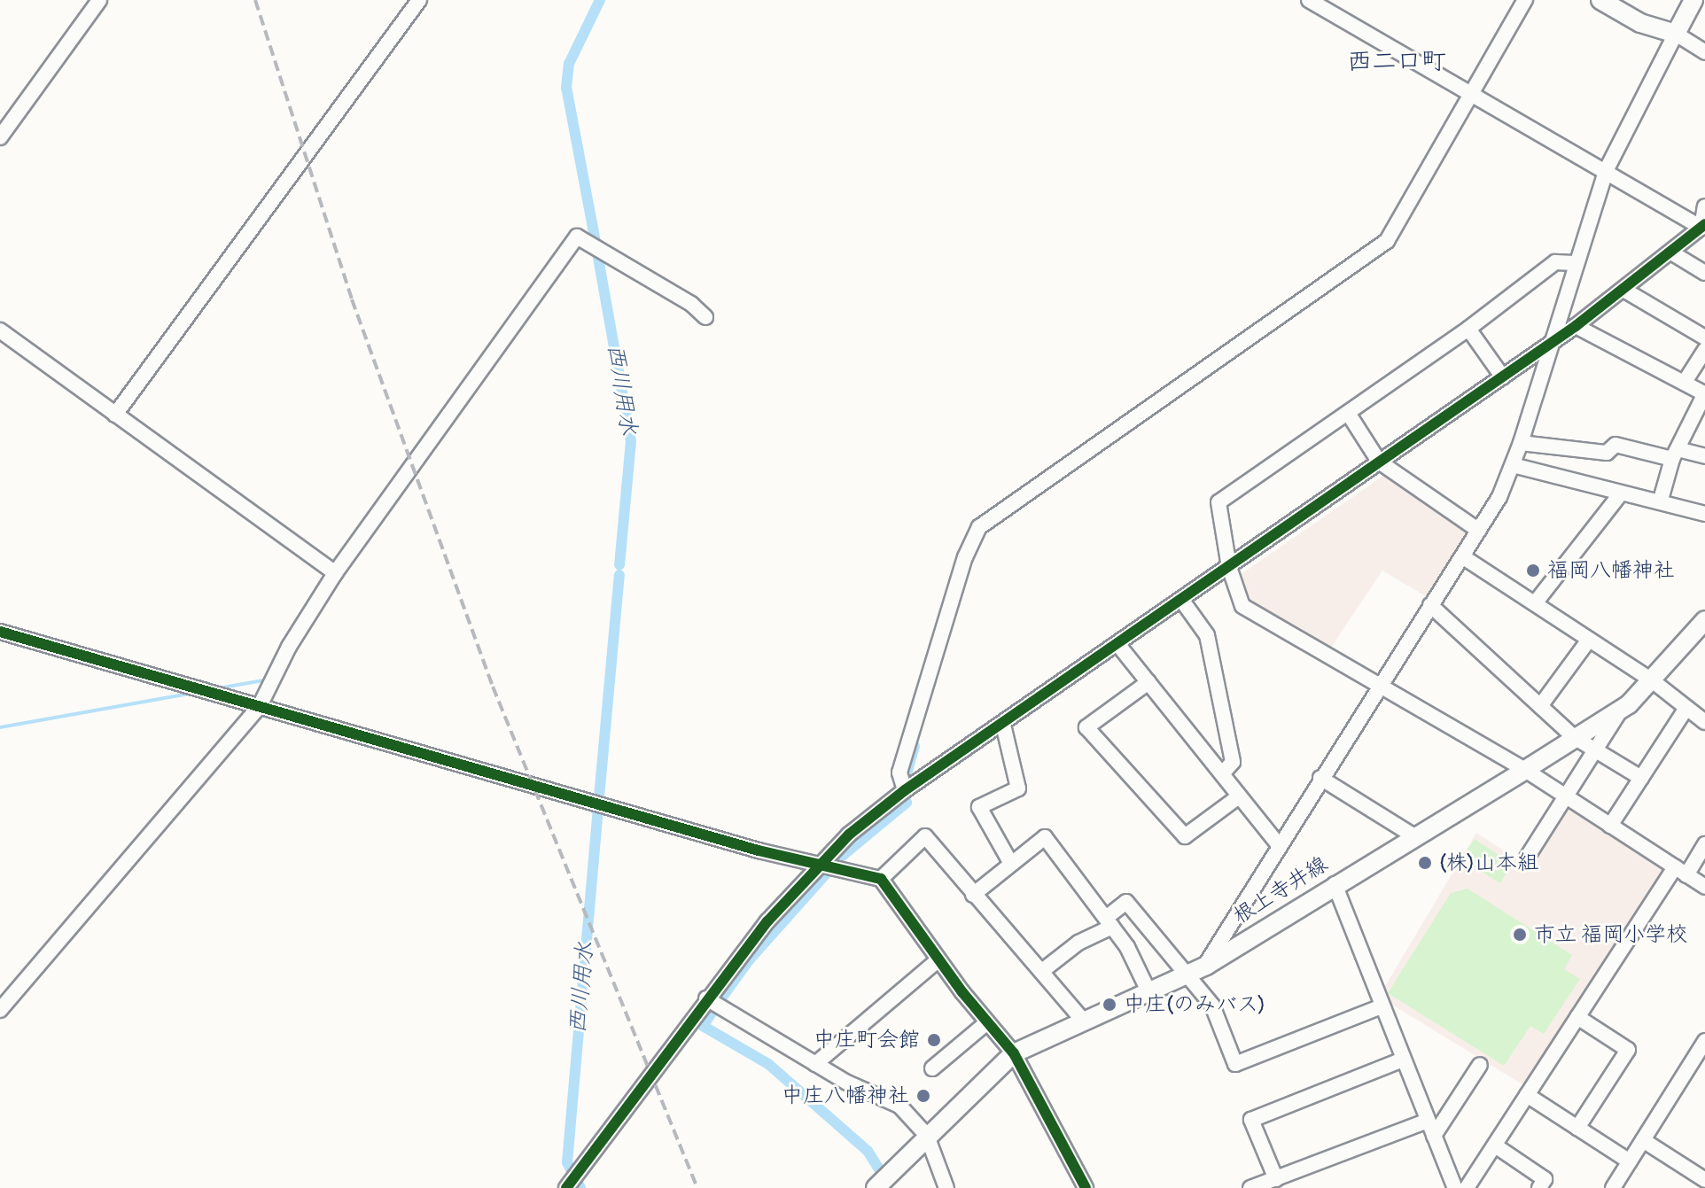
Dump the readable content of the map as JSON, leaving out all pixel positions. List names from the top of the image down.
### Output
{
  "streets": {
    "main road": ["根上寺井線"]
  },
  "districts": ["西二口町"],
  "water": ["西川用水"],
  "places": [
    "福岡八幡神社",
    "(株)山本組",
    "市立 福岡小学校",
    "中庄(のみバス)",
    "中庄町会館",
    "中庄八幡神社"
  ]
}
